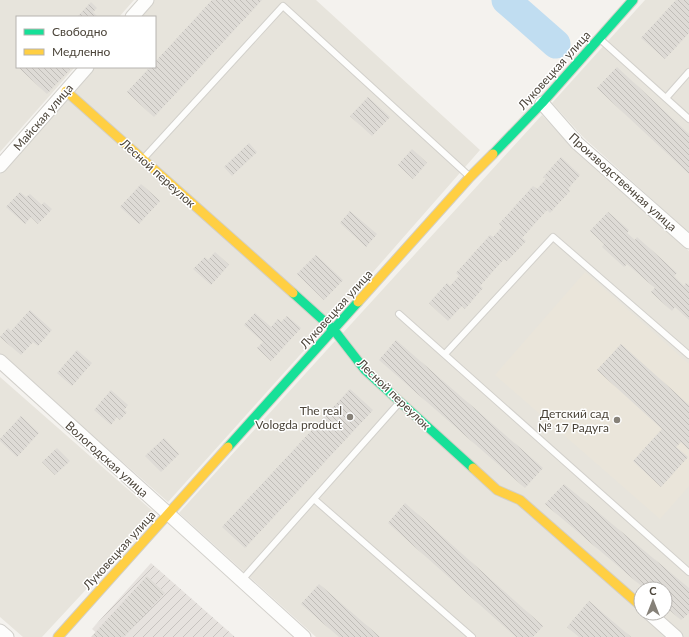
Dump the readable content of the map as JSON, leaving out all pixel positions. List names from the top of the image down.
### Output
{
  "streets": {
    "street": [
      "Луковецкая улица",
      "Майская улица",
      "Лесной переулок",
      "Производственная улица",
      "Вологодская улица"
    ]
  },
  "crossings": [
    ["Луковецкая улица", "Лесной переулок"],
    ["Луковецкая улица", "Производственная улица"],
    ["Луковецкая улица", "Вологодская улица"],
    ["Майская улица", "Лесной переулок"]
  ],
  "places": ["The real Vologda product", "Детский сад № 17 Радуга"],
  "legend": ["Свободно", "Медленно"],
  "north": "top"
}
